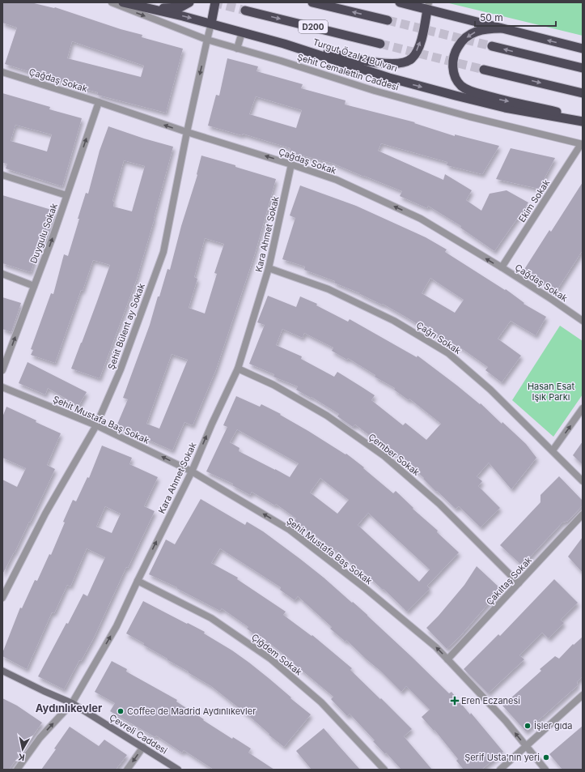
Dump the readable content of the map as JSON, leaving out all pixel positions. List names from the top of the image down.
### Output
{
  "streets": {
    "highway": ["D200", "Turgut Özal 2 Bulvarı"],
    "main road": ["Çevreli Caddesi"],
    "street": [
      "Şehit Cemalettin Caddesi",
      "Çağdaş Sokak",
      "Ekim Sokak",
      "Duygulu Sokak",
      "Kara Ahmet Sokak",
      "Şehit Bülent ay Sokak",
      "Çağrı Sokak",
      "Şehit Mustafa Baş Sokak",
      "Çember Sokak",
      "Çakıltaş Sokak",
      "Çiğdem Sokak"
    ]
  },
  "crossings": [
    ["Turgut Özal 2 Bulvarı", "Şehit Bülent ay Sokak"],
    ["Şehit Cemalettin Caddesi", "Ekim Sokak"],
    ["Şehit Cemalettin Caddesi", "Şehit Bülent ay Sokak"],
    ["Çağdaş Sokak", "Ekim Sokak"],
    ["Çağdaş Sokak", "Duygulu Sokak"],
    ["Çağdaş Sokak", "Kara Ahmet Sokak"],
    ["Çağdaş Sokak", "Şehit Bülent ay Sokak"],
    ["Kara Ahmet Sokak", "Çağrı Sokak"],
    ["Kara Ahmet Sokak", "Şehit Mustafa Baş Sokak"],
    ["Kara Ahmet Sokak", "Çember Sokak"],
    ["Kara Ahmet Sokak", "Çiğdem Sokak"],
    ["Kara Ahmet Sokak", "Çevreli Caddesi"],
    ["Şehit Bülent ay Sokak", "Şehit Mustafa Baş Sokak"],
    ["Şehit Mustafa Baş Sokak", "Çakıltaş Sokak"],
    ["Çember Sokak", "Çakıltaş Sokak"]
  ],
  "one_way": [
    "Çağdaş Sokak",
    "Duygulu Sokak",
    "Kara Ahmet Sokak",
    "Şehit Mustafa Baş Sokak"
  ],
  "districts": ["Aydınlıkevler"],
  "parks": ["Hasan Esat Işık Parkı"],
  "places": {
    "health": ["Eren Eczanesi"],
    "other": ["Coffee de Madrid Aydınlıkevler", "İşler gıda", "Şerif Usta'nın yeri"]
  },
  "scale_bar": "50 m",
  "north": "bottom"
}
